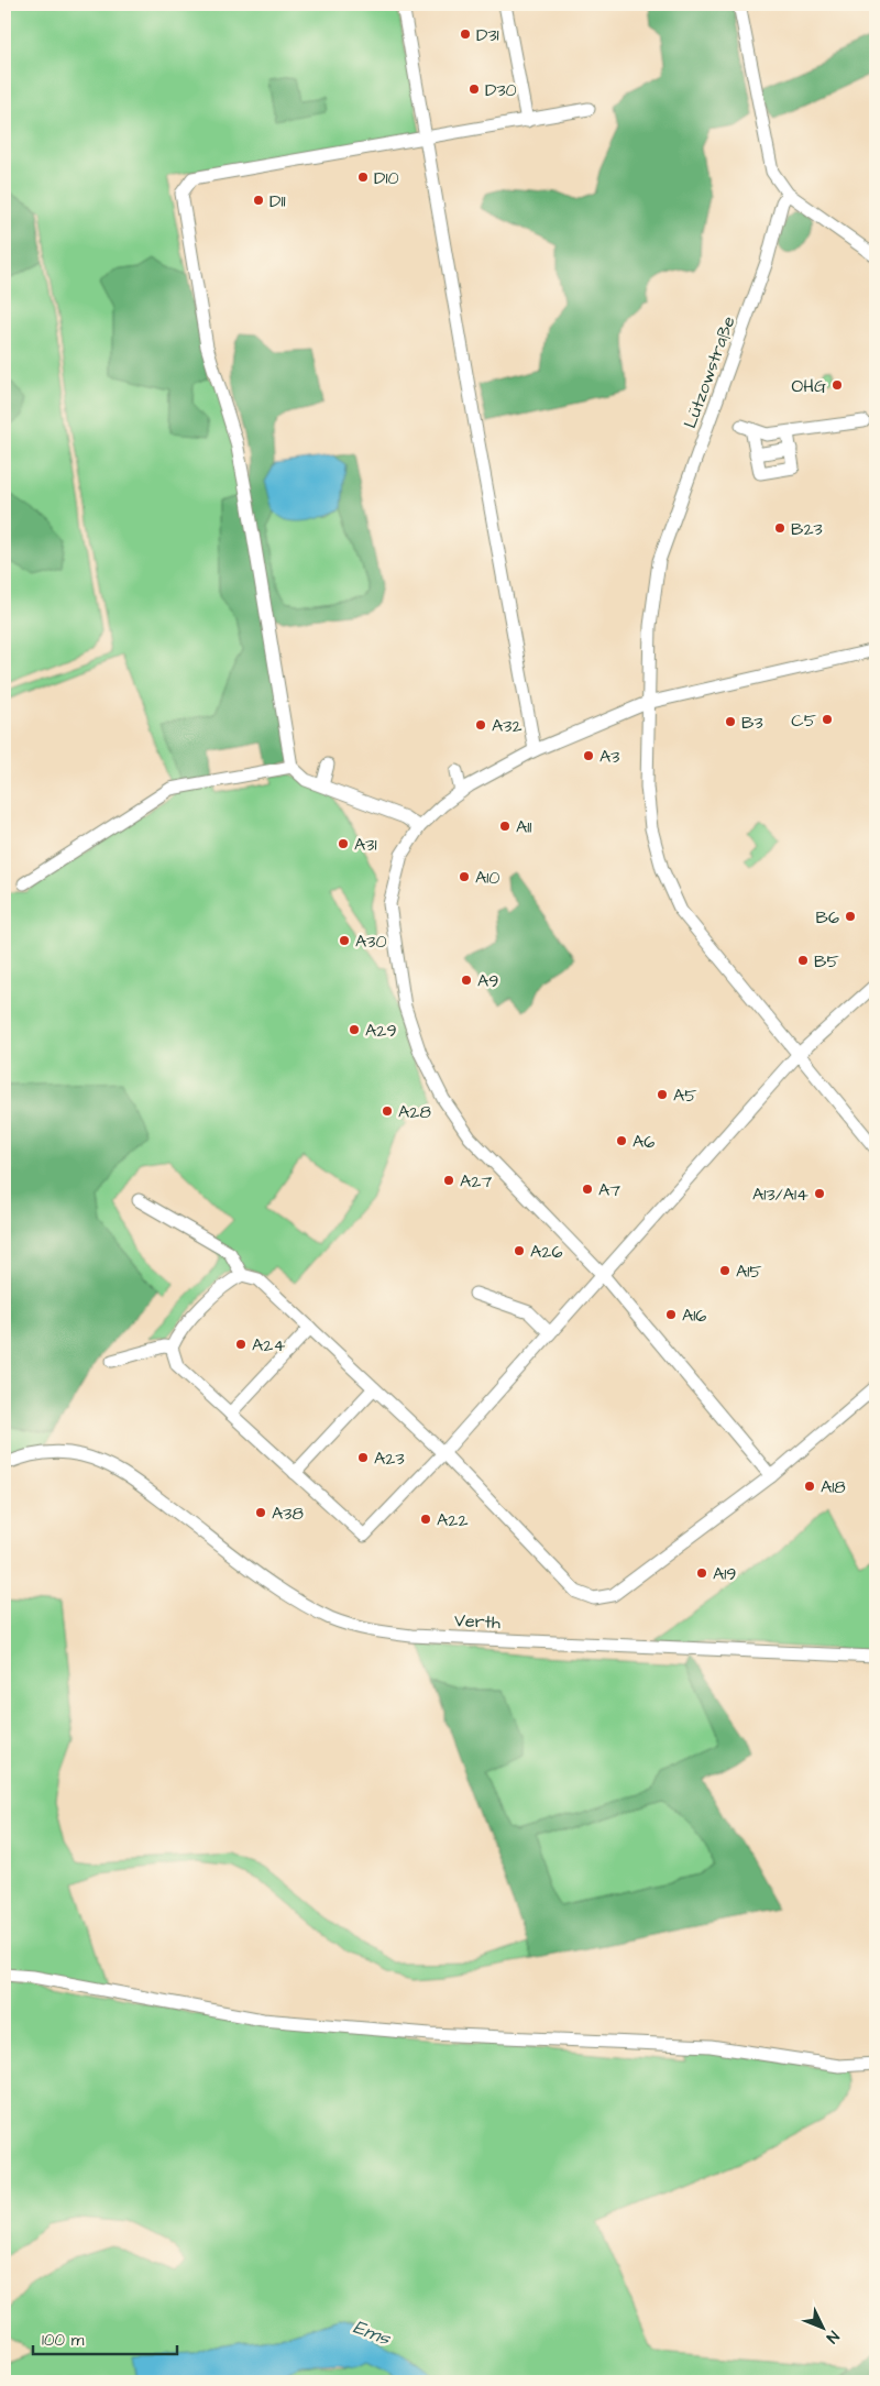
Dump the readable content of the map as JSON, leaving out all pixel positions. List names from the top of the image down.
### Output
{
  "streets": {
    "street": ["Lützowstraße", "Verth"]
  },
  "water": ["Ems"],
  "places": [
    "D31",
    "D30",
    "D10",
    "D11",
    "OHG",
    "B23",
    "C5",
    "B3",
    "A32",
    "A3",
    "A11",
    "A31",
    "A10",
    "B6",
    "A30",
    "B5",
    "A9",
    "A29",
    "A5",
    "A28",
    "A6",
    "A27",
    "A7",
    "A13/A14",
    "A26",
    "A15",
    "A16",
    "A24",
    "A23",
    "A18",
    "A38",
    "A22",
    "A19"
  ],
  "scale_bar": "100 m",
  "north": "bottom right"
}
